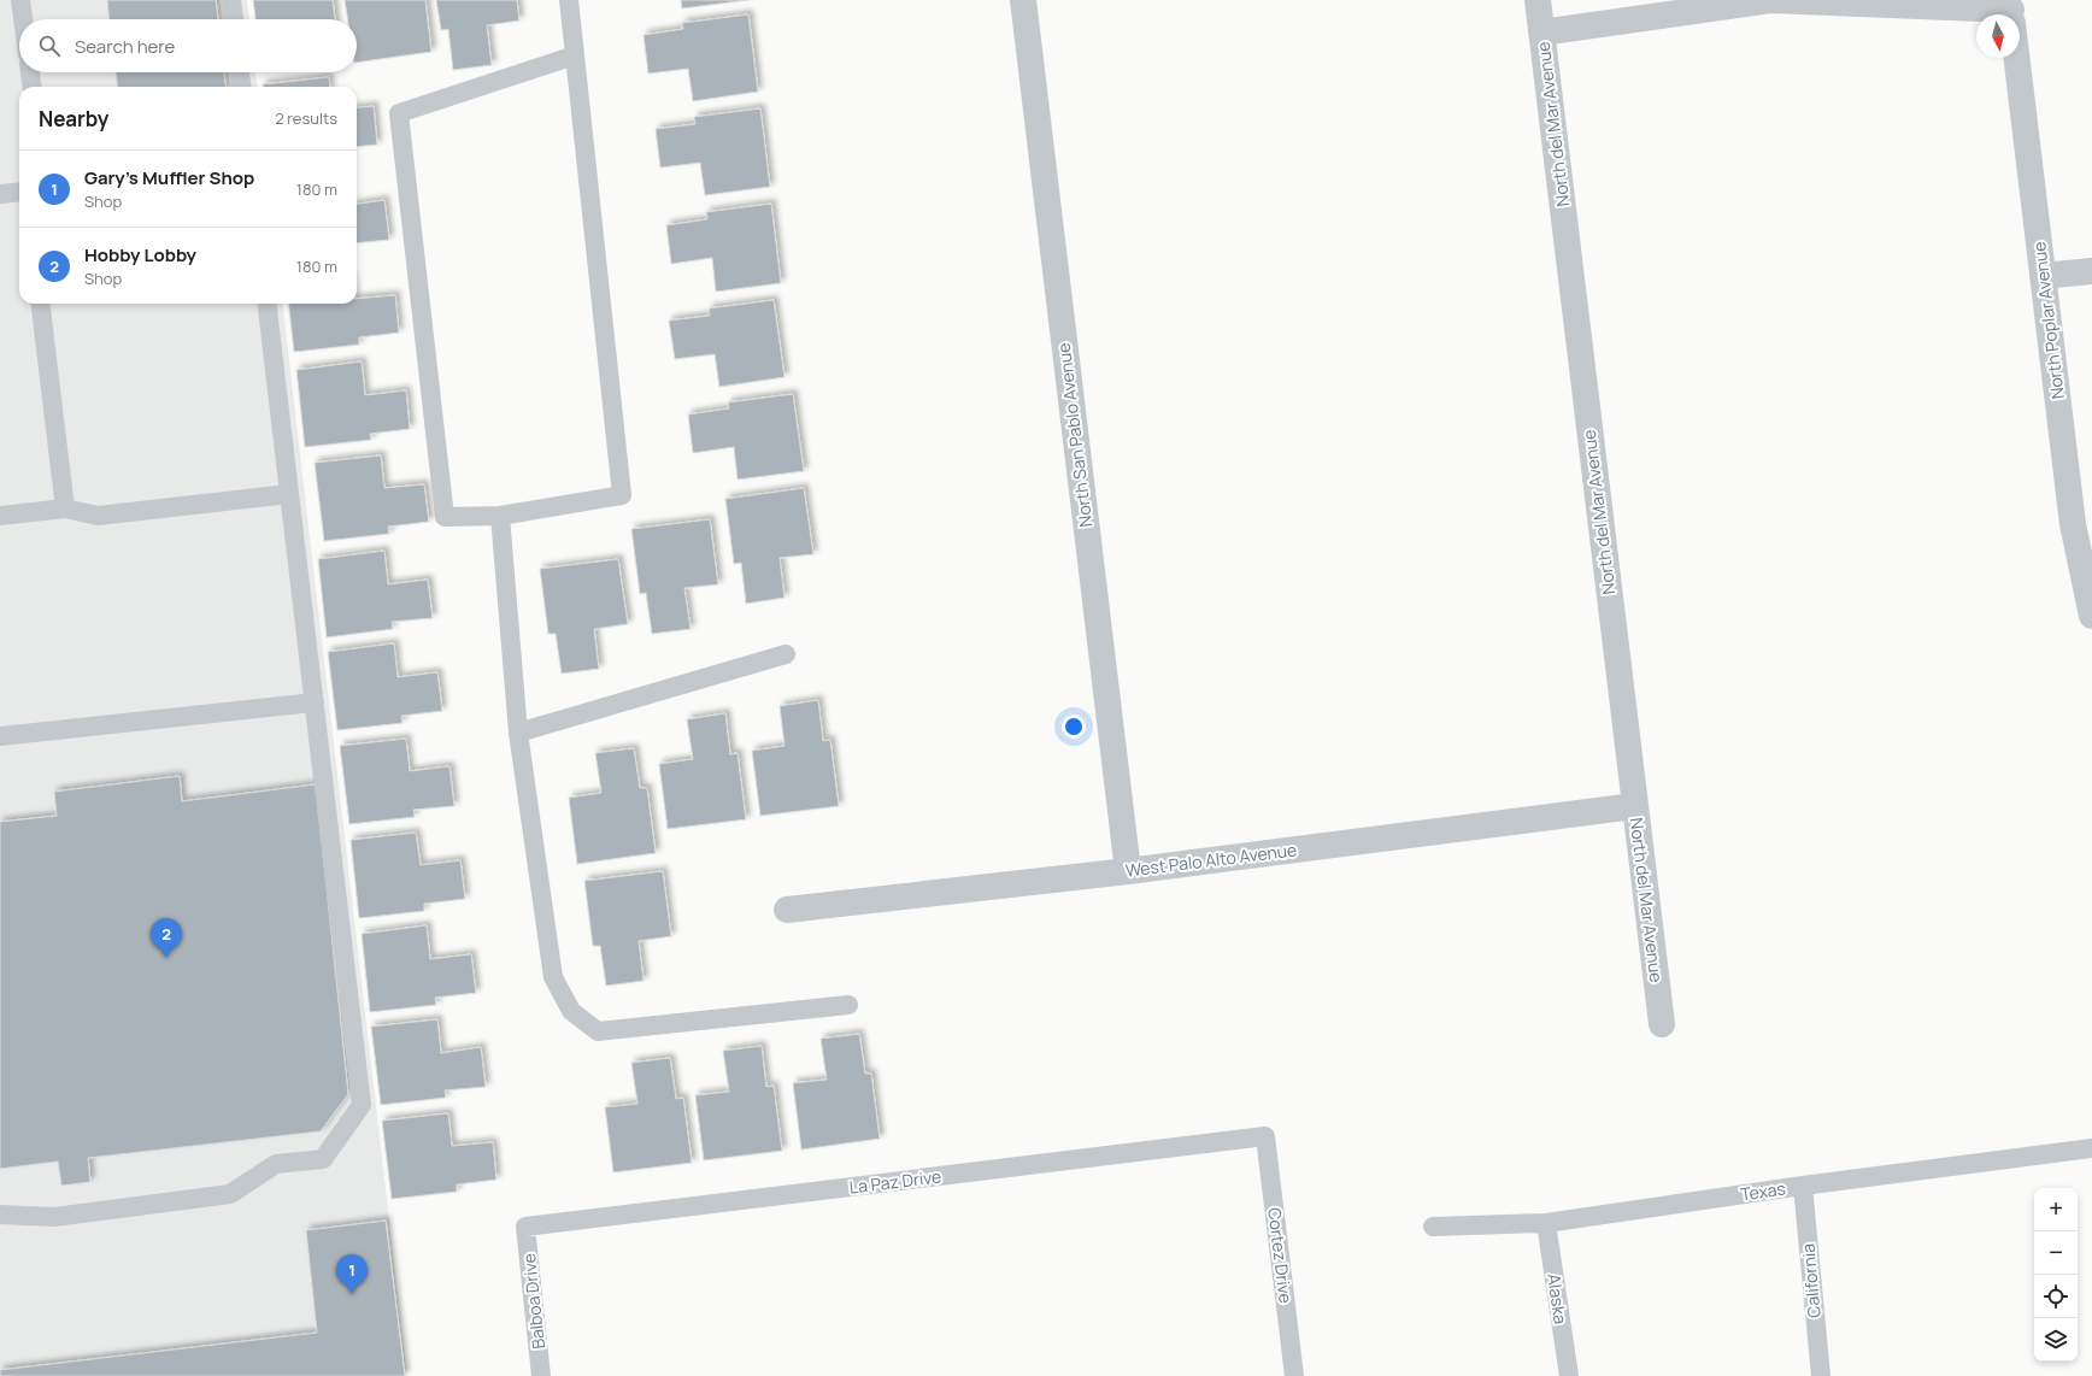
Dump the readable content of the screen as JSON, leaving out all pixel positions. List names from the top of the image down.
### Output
{
  "streets": {
    "street": [
      "North del Mar Avenue",
      "North Poplar Avenue",
      "North San Pablo Avenue",
      "West Palo Alto Avenue"
    ],
    "lane": [
      "La Paz Drive",
      "Texas",
      "Cortez Drive",
      "California",
      "Alaska",
      "Balboa Drive"
    ]
  },
  "crossings": [
    ["North del Mar Avenue", "West Palo Alto Avenue"],
    ["North San Pablo Avenue", "West Palo Alto Avenue"],
    ["La Paz Drive", "Cortez Drive"],
    ["La Paz Drive", "Balboa Drive"],
    ["Texas", "California"],
    ["Texas", "Alaska"]
  ],
  "north": "bottom",
  "page": {
    "search": "Search here",
    "heading": ["Nearby", "2 results"],
    "list": [
      {
        "mark": "1",
        "name": "Gary's Muffler Shop",
        "note": "Shop",
        "value": "180 m"
      },
      {
        "mark": "2",
        "name": "Hobby Lobby",
        "note": "Shop",
        "value": "180 m"
      }
    ],
    "pins": ["2", "1"],
    "map_buttons": ["+", "−"]
  }
}
